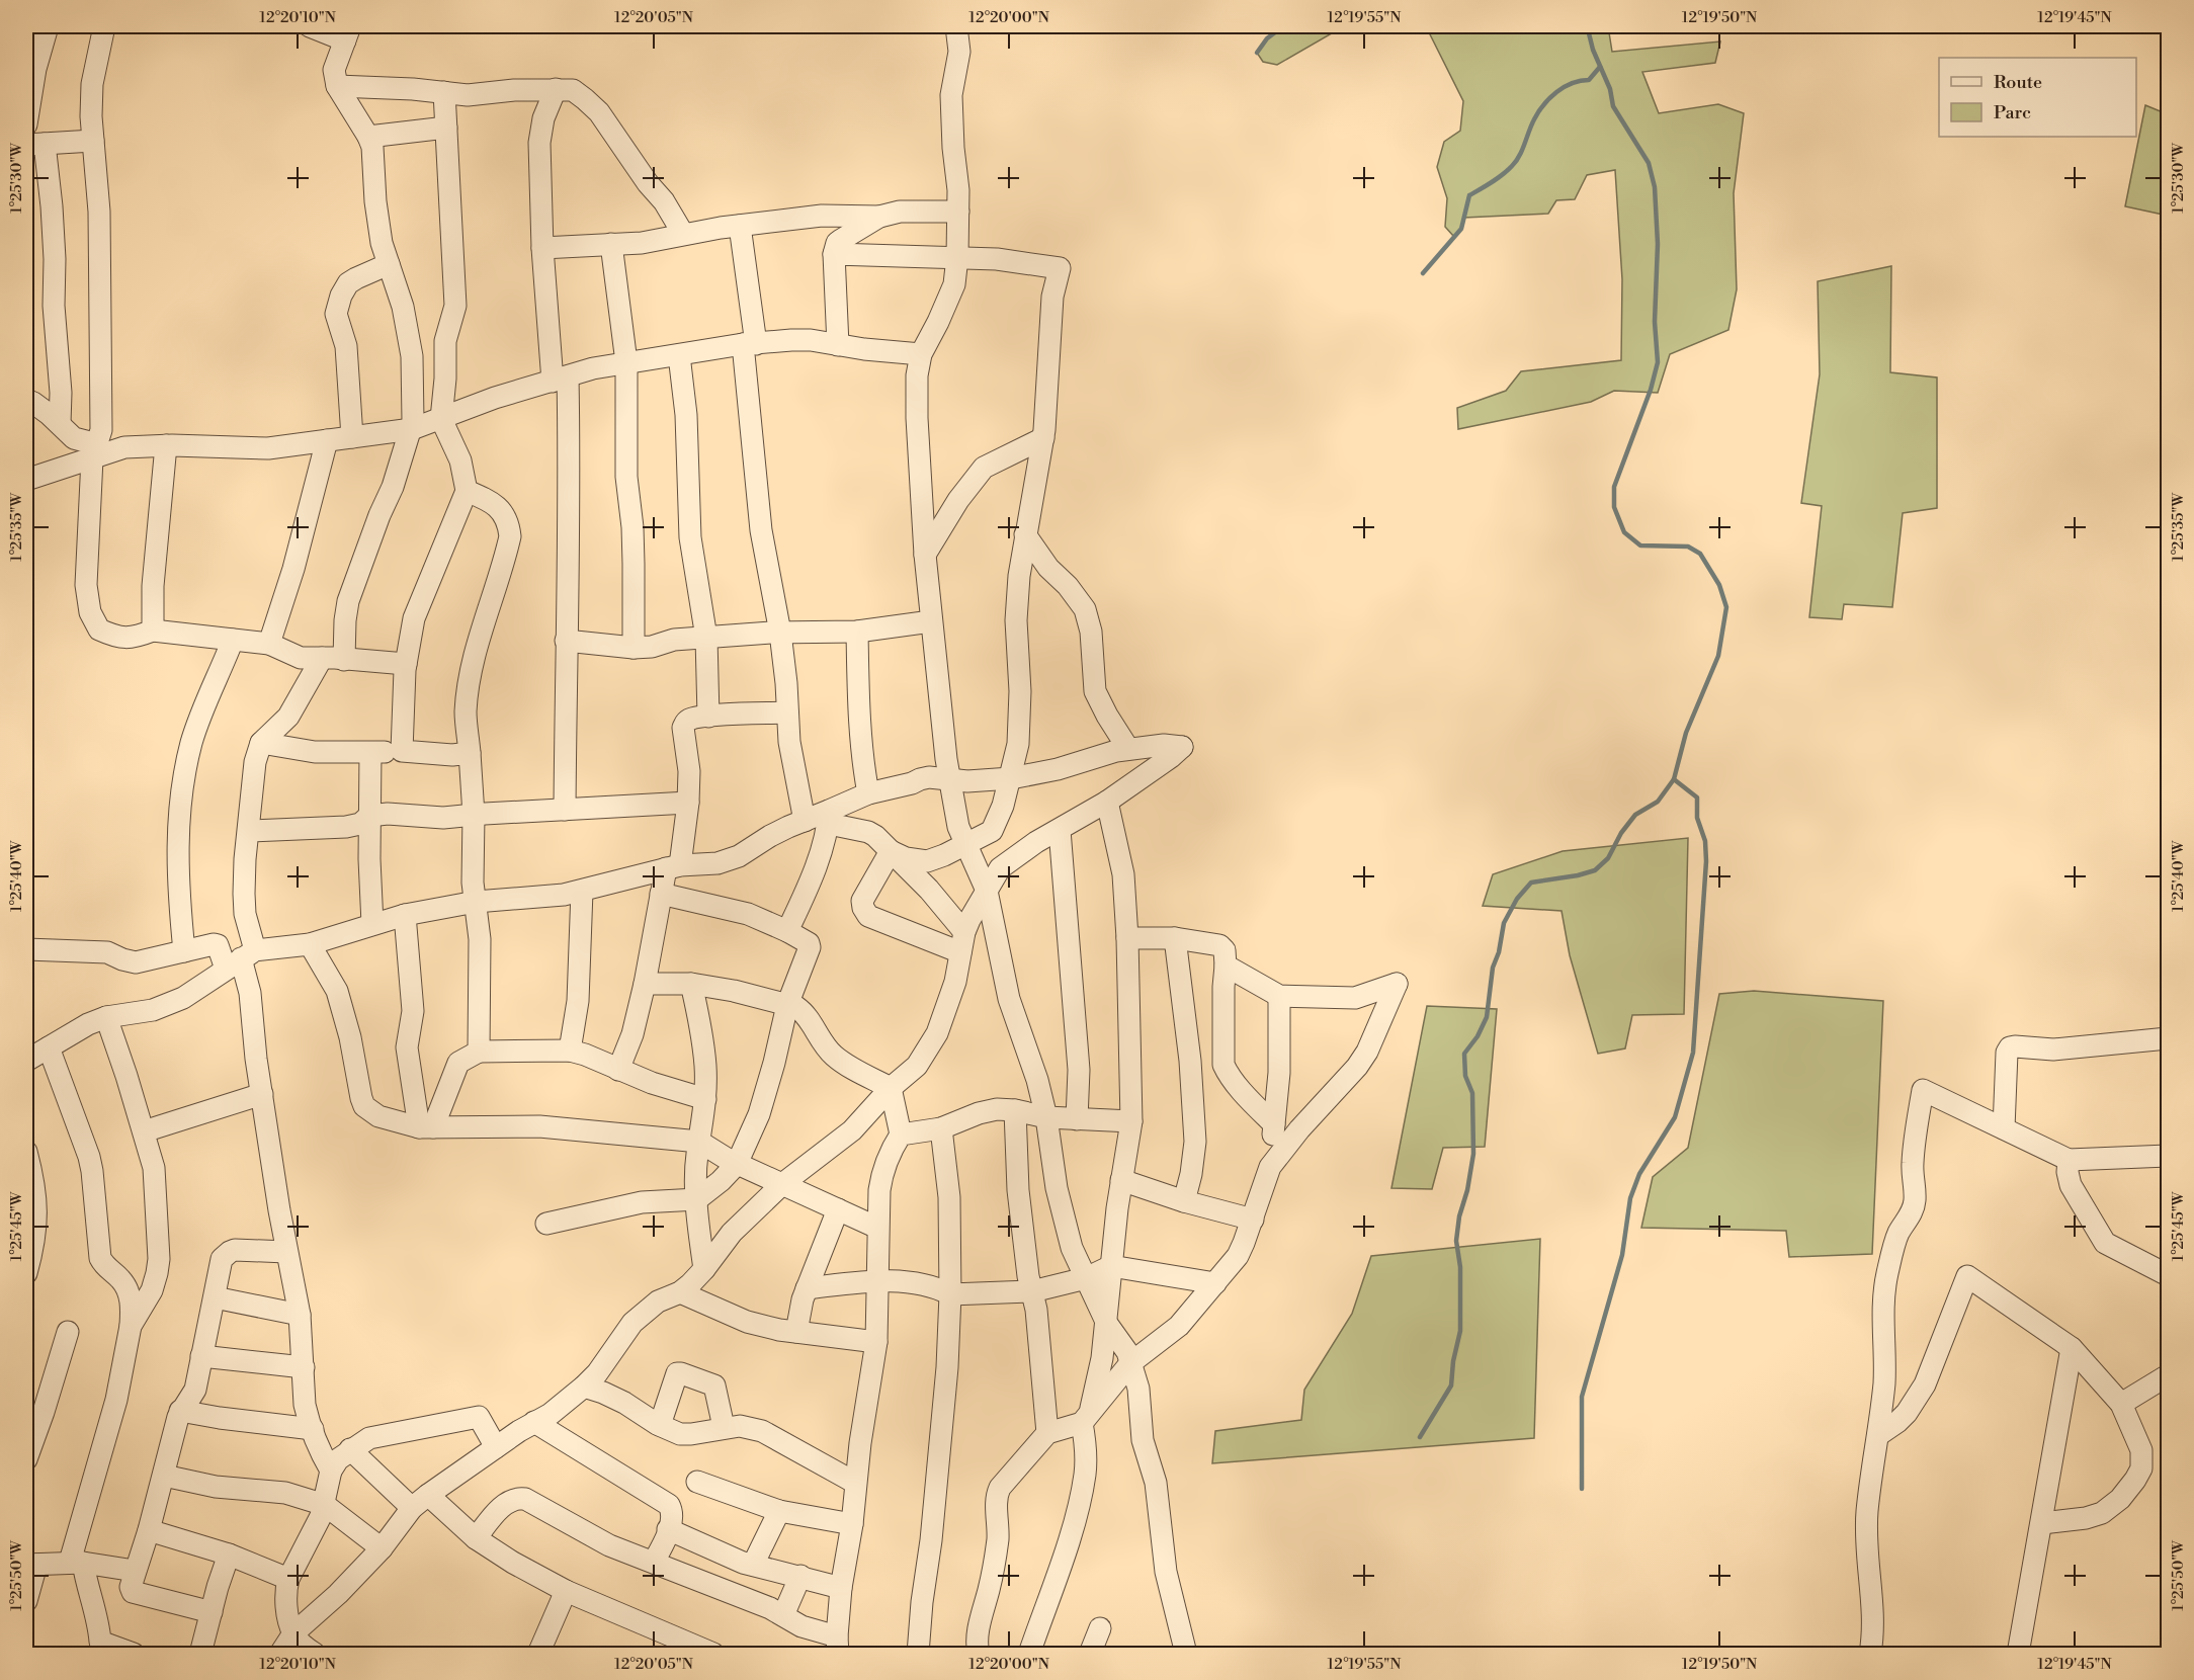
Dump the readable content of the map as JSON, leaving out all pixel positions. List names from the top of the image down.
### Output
{
  "legend": ["Route", "Parc"],
  "coordinates": [
    "12°20'10\"N",
    "12°20'05\"N",
    "12°20'00\"N",
    "12°19'55\"N",
    "12°19'50\"N",
    "12°19'45\"N",
    "1°25'30\"W",
    "1°25'35\"W",
    "1°25'40\"W",
    "1°25'45\"W",
    "1°25'50\"W"
  ]
}
